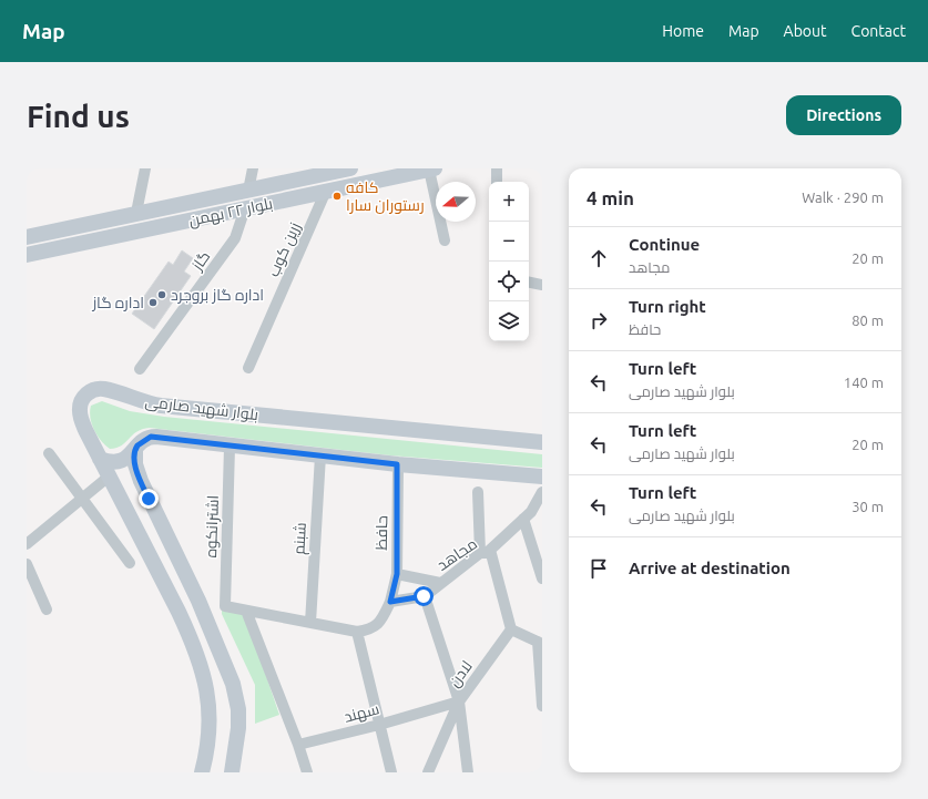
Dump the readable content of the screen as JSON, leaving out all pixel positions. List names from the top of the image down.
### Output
{
  "streets": {
    "main road": ["بلوار ۲۲ بهمن", "بلوار شهید صارمی"],
    "street": [
      "زرین کوب",
      "گاز",
      "اشترانکوه",
      "حافظ",
      "شبنم",
      "مجاهد",
      "لادن",
      "سهند"
    ]
  },
  "crossings": [
    ["بلوار ۲۲ بهمن", "زرین کوب"],
    ["بلوار ۲۲ بهمن", "گاز"],
    ["حافظ", "مجاهد"],
    ["لادن", "سهند"]
  ],
  "places": ["کافه رستوران سارا", "اداره گاز بروجرد", "اداره گاز"],
  "north": "left",
  "page": {
    "header": "Map",
    "nav": [
      "Home",
      "Map",
      "About",
      "Contact"
    ],
    "buttons": "Directions",
    "title": "Find us",
    "heading": ["4 min", "Walk · 290 m"],
    "map_buttons": ["+", "−"],
    "list": [
      ["Continue", "مجاهد", "20 m"],
      ["Turn right", "حافظ", "80 m"],
      ["Turn left", "بلوار شهید صارمی", "140 m"],
      ["Turn left", "بلوار شهید صارمی", "20 m"],
      ["Turn left", "بلوار شهید صارمی", "30 m"],
      "Arrive at destination"
    ]
  }
}
